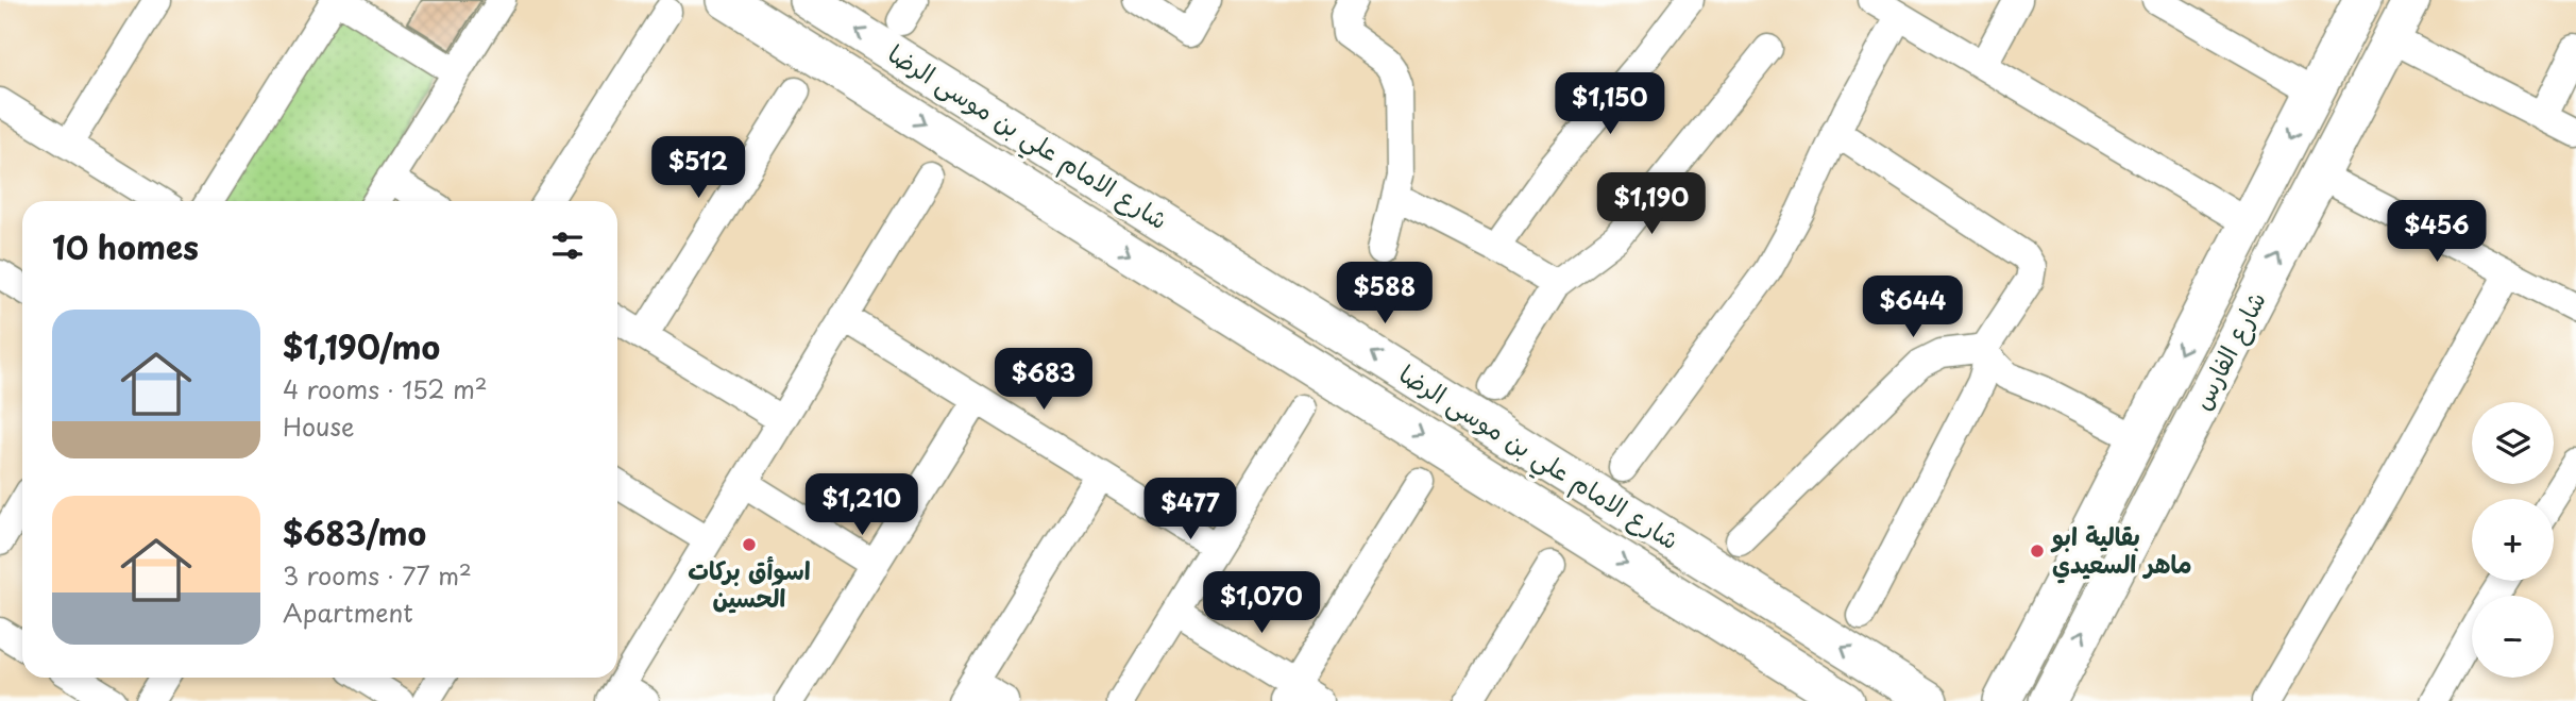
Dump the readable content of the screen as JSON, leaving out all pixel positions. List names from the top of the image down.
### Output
{
  "streets": {
    "main road": ["شارع الامام علي بن موسى الرضا", "شارع الفارس"]
  },
  "places": ["اسوأق بركات الحسين", "بقالية ابو ماهر السعيدي"],
  "page": {
    "price": [
      "$1,150",
      "$512",
      "$1,190",
      "$456",
      "$588",
      "$644",
      "$683",
      "$1,210",
      "$477",
      "$1,070"
    ],
    "heading": "10 homes",
    "list": [
      {
        "name": "$1,190/mo",
        "note": "4 rooms · 152 m² · House"
      },
      {
        "name": "$683/mo",
        "note": "3 rooms · 77 m² · Apartment"
      }
    ],
    "map_buttons": ["+", "−"]
  }
}
